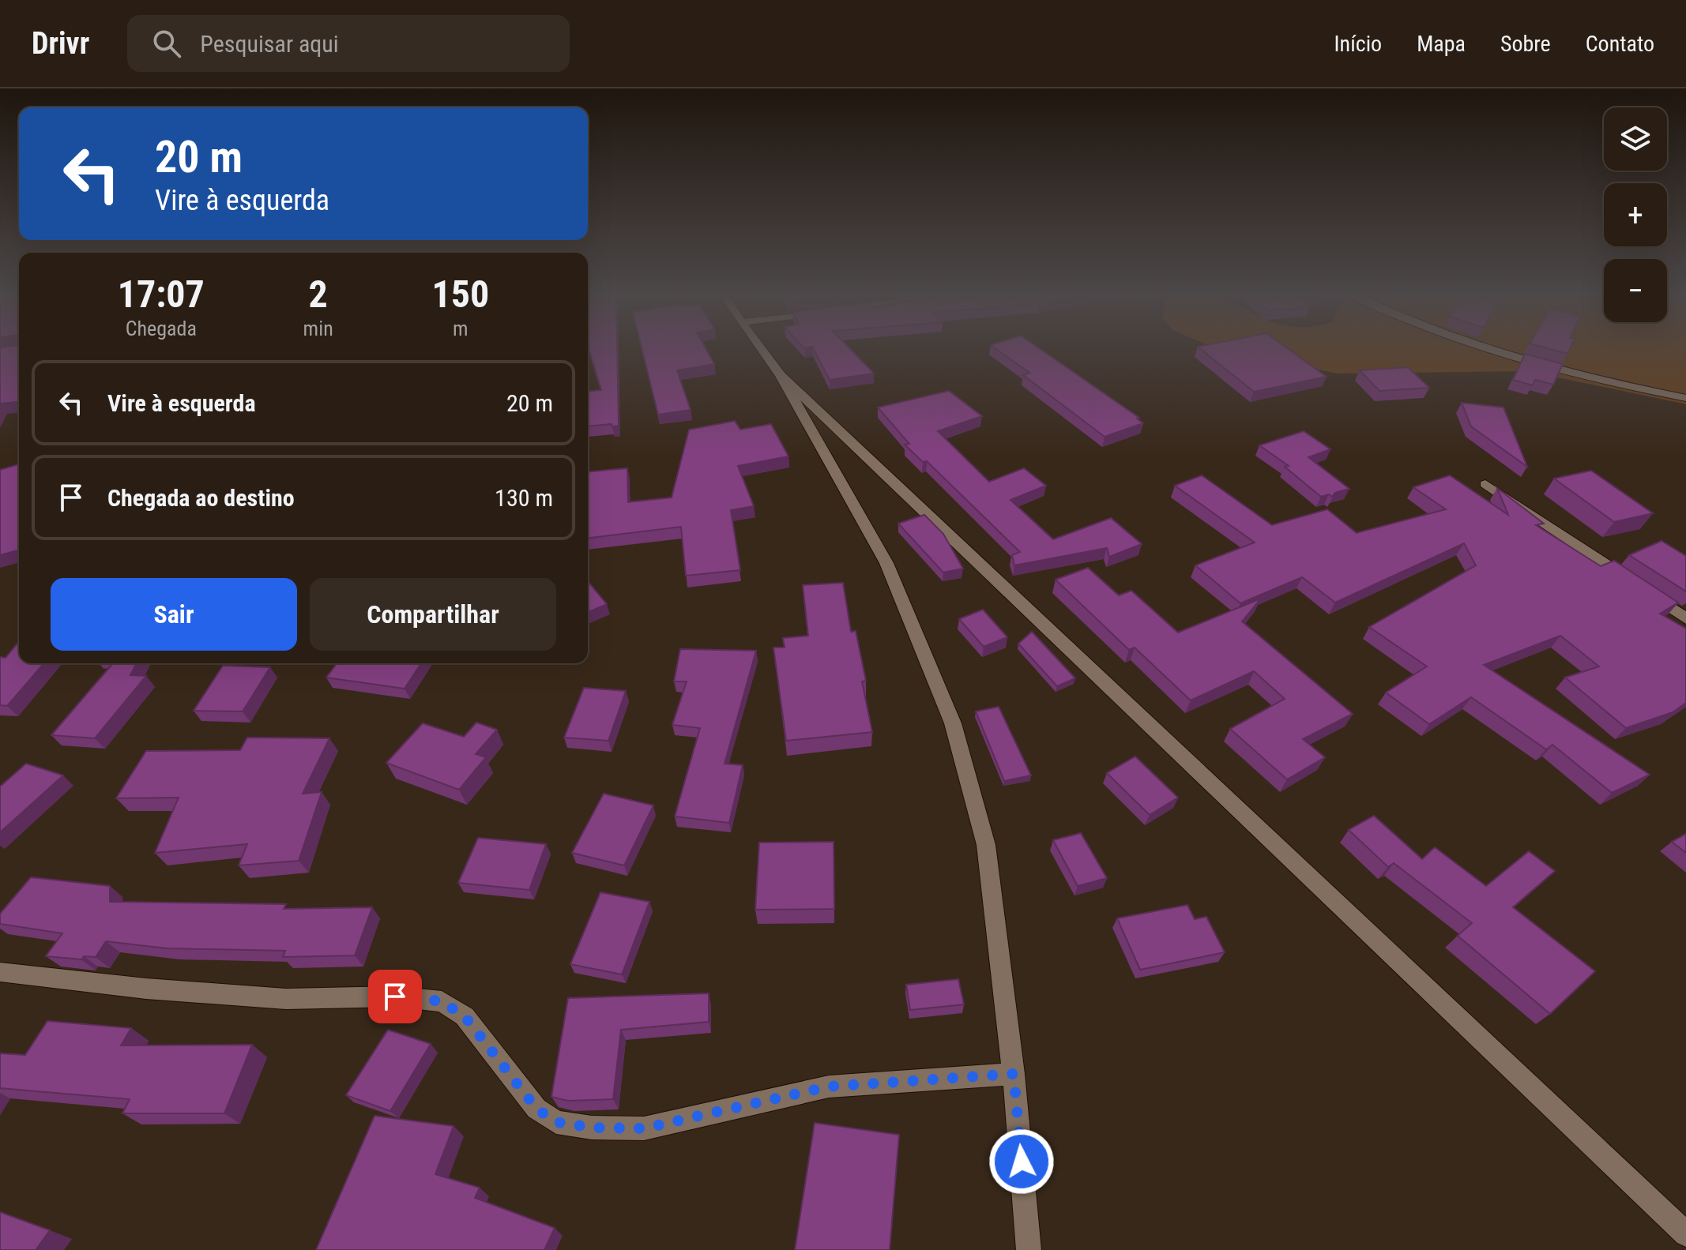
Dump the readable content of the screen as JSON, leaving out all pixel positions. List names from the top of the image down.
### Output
{
  "page": {
    "header": "Drivr",
    "search": "Pesquisar aqui",
    "nav": [
      "Início",
      "Mapa",
      "Sobre",
      "Contato"
    ],
    "map_buttons": ["+", "−"],
    "turn": ["20 m", "Vire à esquerda"],
    "eta": [
      "17:07",
      "Chegada",
      "2",
      "min",
      "150",
      "m"
    ],
    "list": [
      {
        "name": "Vire à esquerda",
        "value": "20 m"
      },
      {
        "name": "Chegada ao destino",
        "value": "130 m"
      }
    ],
    "buttons": ["Sair", "Compartilhar"]
  }
}
